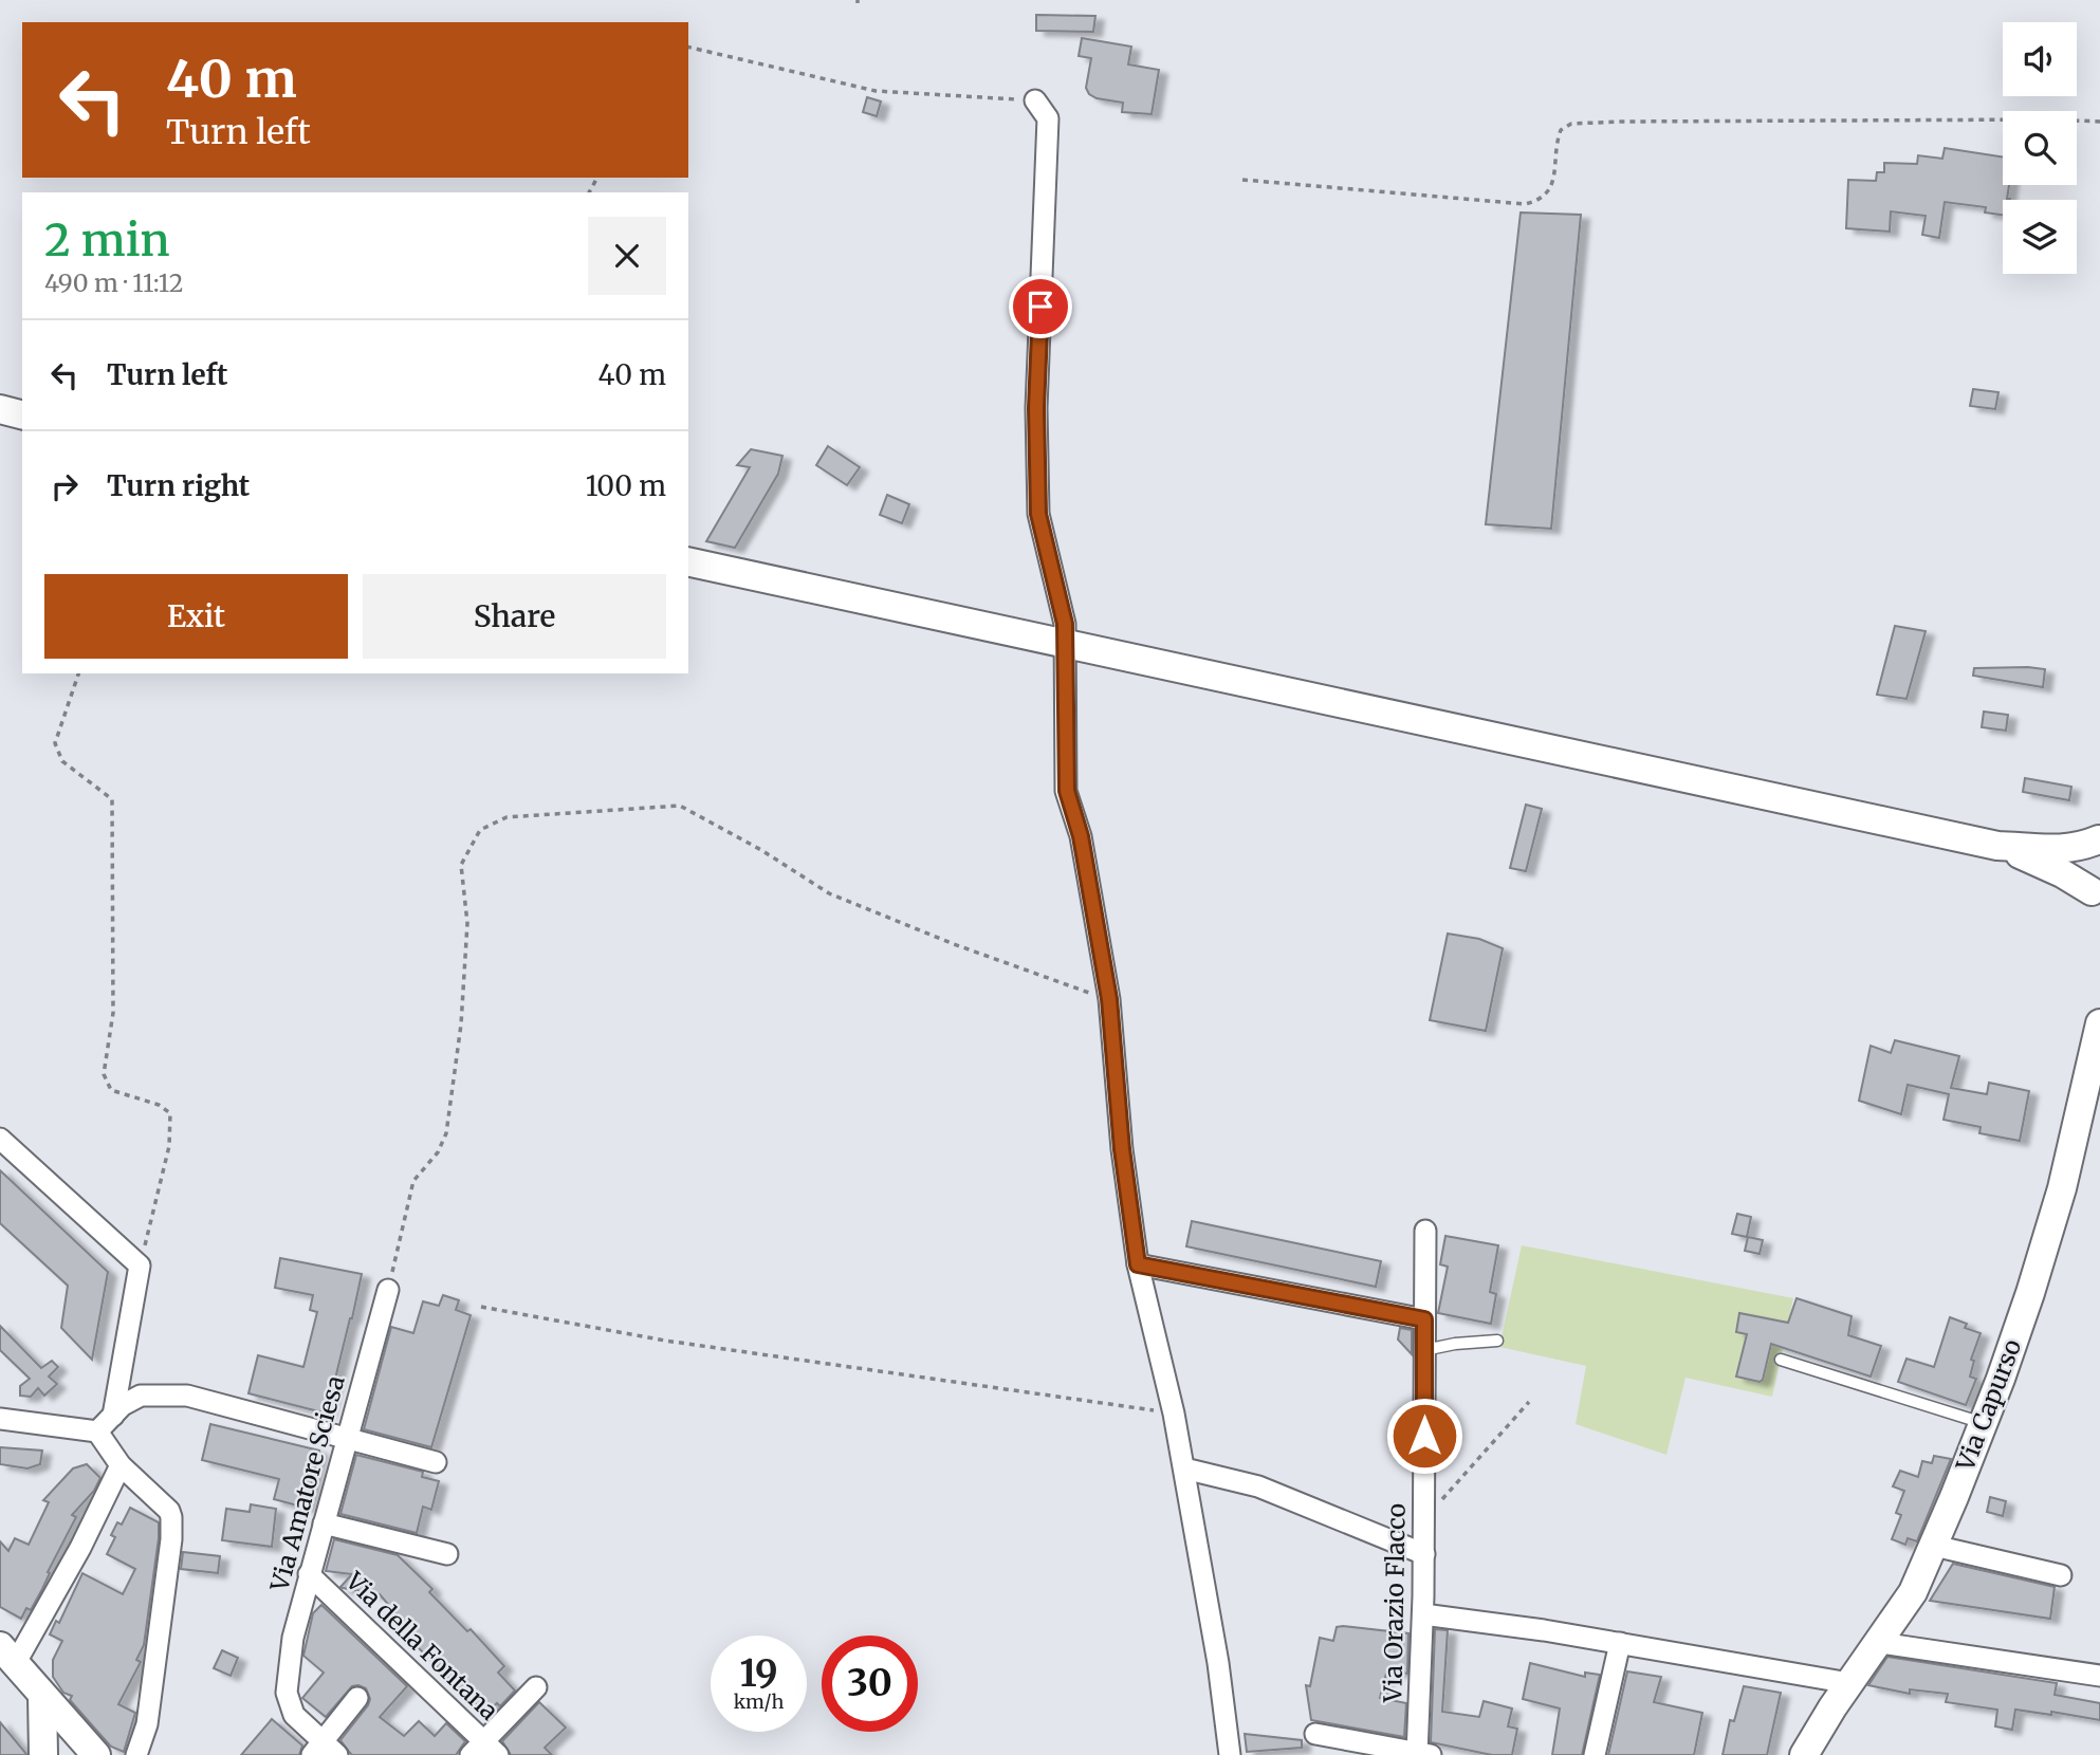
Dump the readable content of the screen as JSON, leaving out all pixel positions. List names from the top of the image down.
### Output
{
  "streets": {
    "main road": ["Via Capurso"],
    "street": ["Via Amatore Sciesa", "Via Orazio Flacco", "Via della Fontana"]
  },
  "crossings": [
    ["Via Amatore Sciesa", "Via della Fontana"]
  ],
  "page": {
    "turn": ["40 m", "Turn left"],
    "heading": ["2 min", "490 m · 11:12"],
    "list": [
      {
        "name": "Turn left",
        "value": "40 m"
      },
      {
        "name": "Turn right",
        "value": "100 m"
      }
    ],
    "buttons": ["Exit", "Share"],
    "speed": "19 km/h",
    "limit": "30"
  }
}
